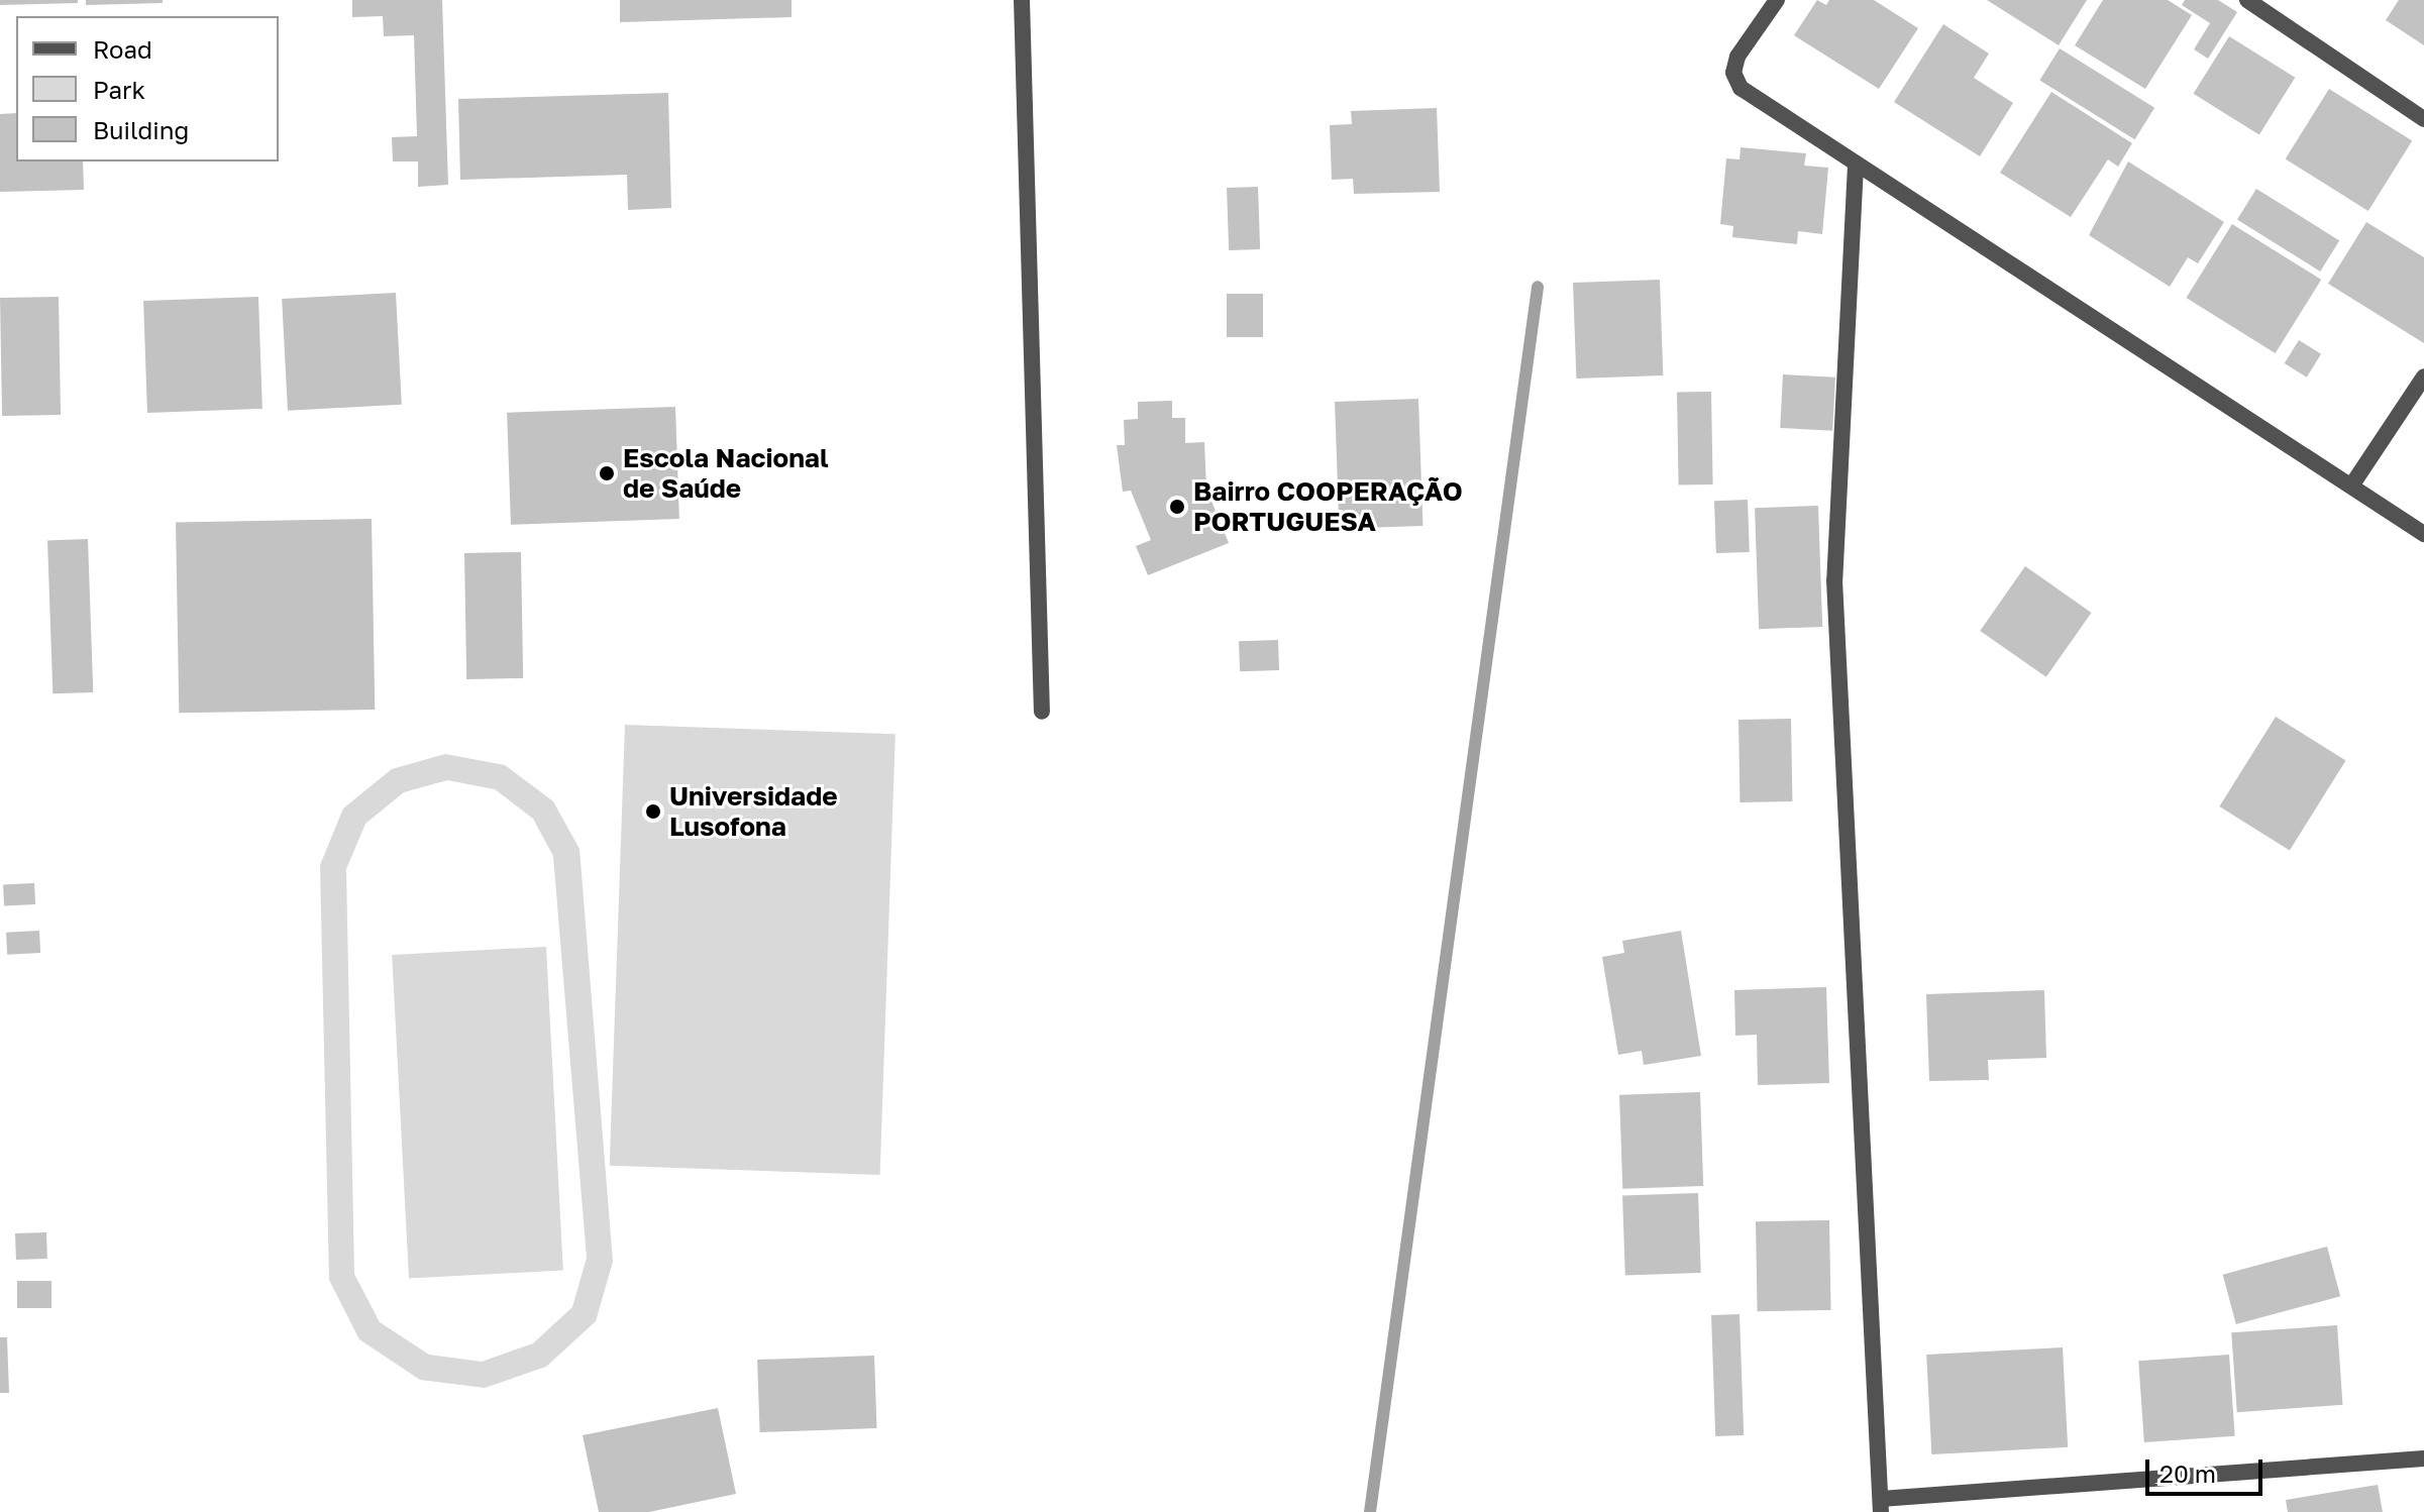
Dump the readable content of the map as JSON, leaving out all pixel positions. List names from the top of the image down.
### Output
{
  "places": ["Escola Nacional de Saúde", "Bairro COOPERAÇÃO PORTUGUESA", "Universidade Lusofona"],
  "legend": ["Road", "Park", "Building"],
  "scale_bar": "20 m"
}
